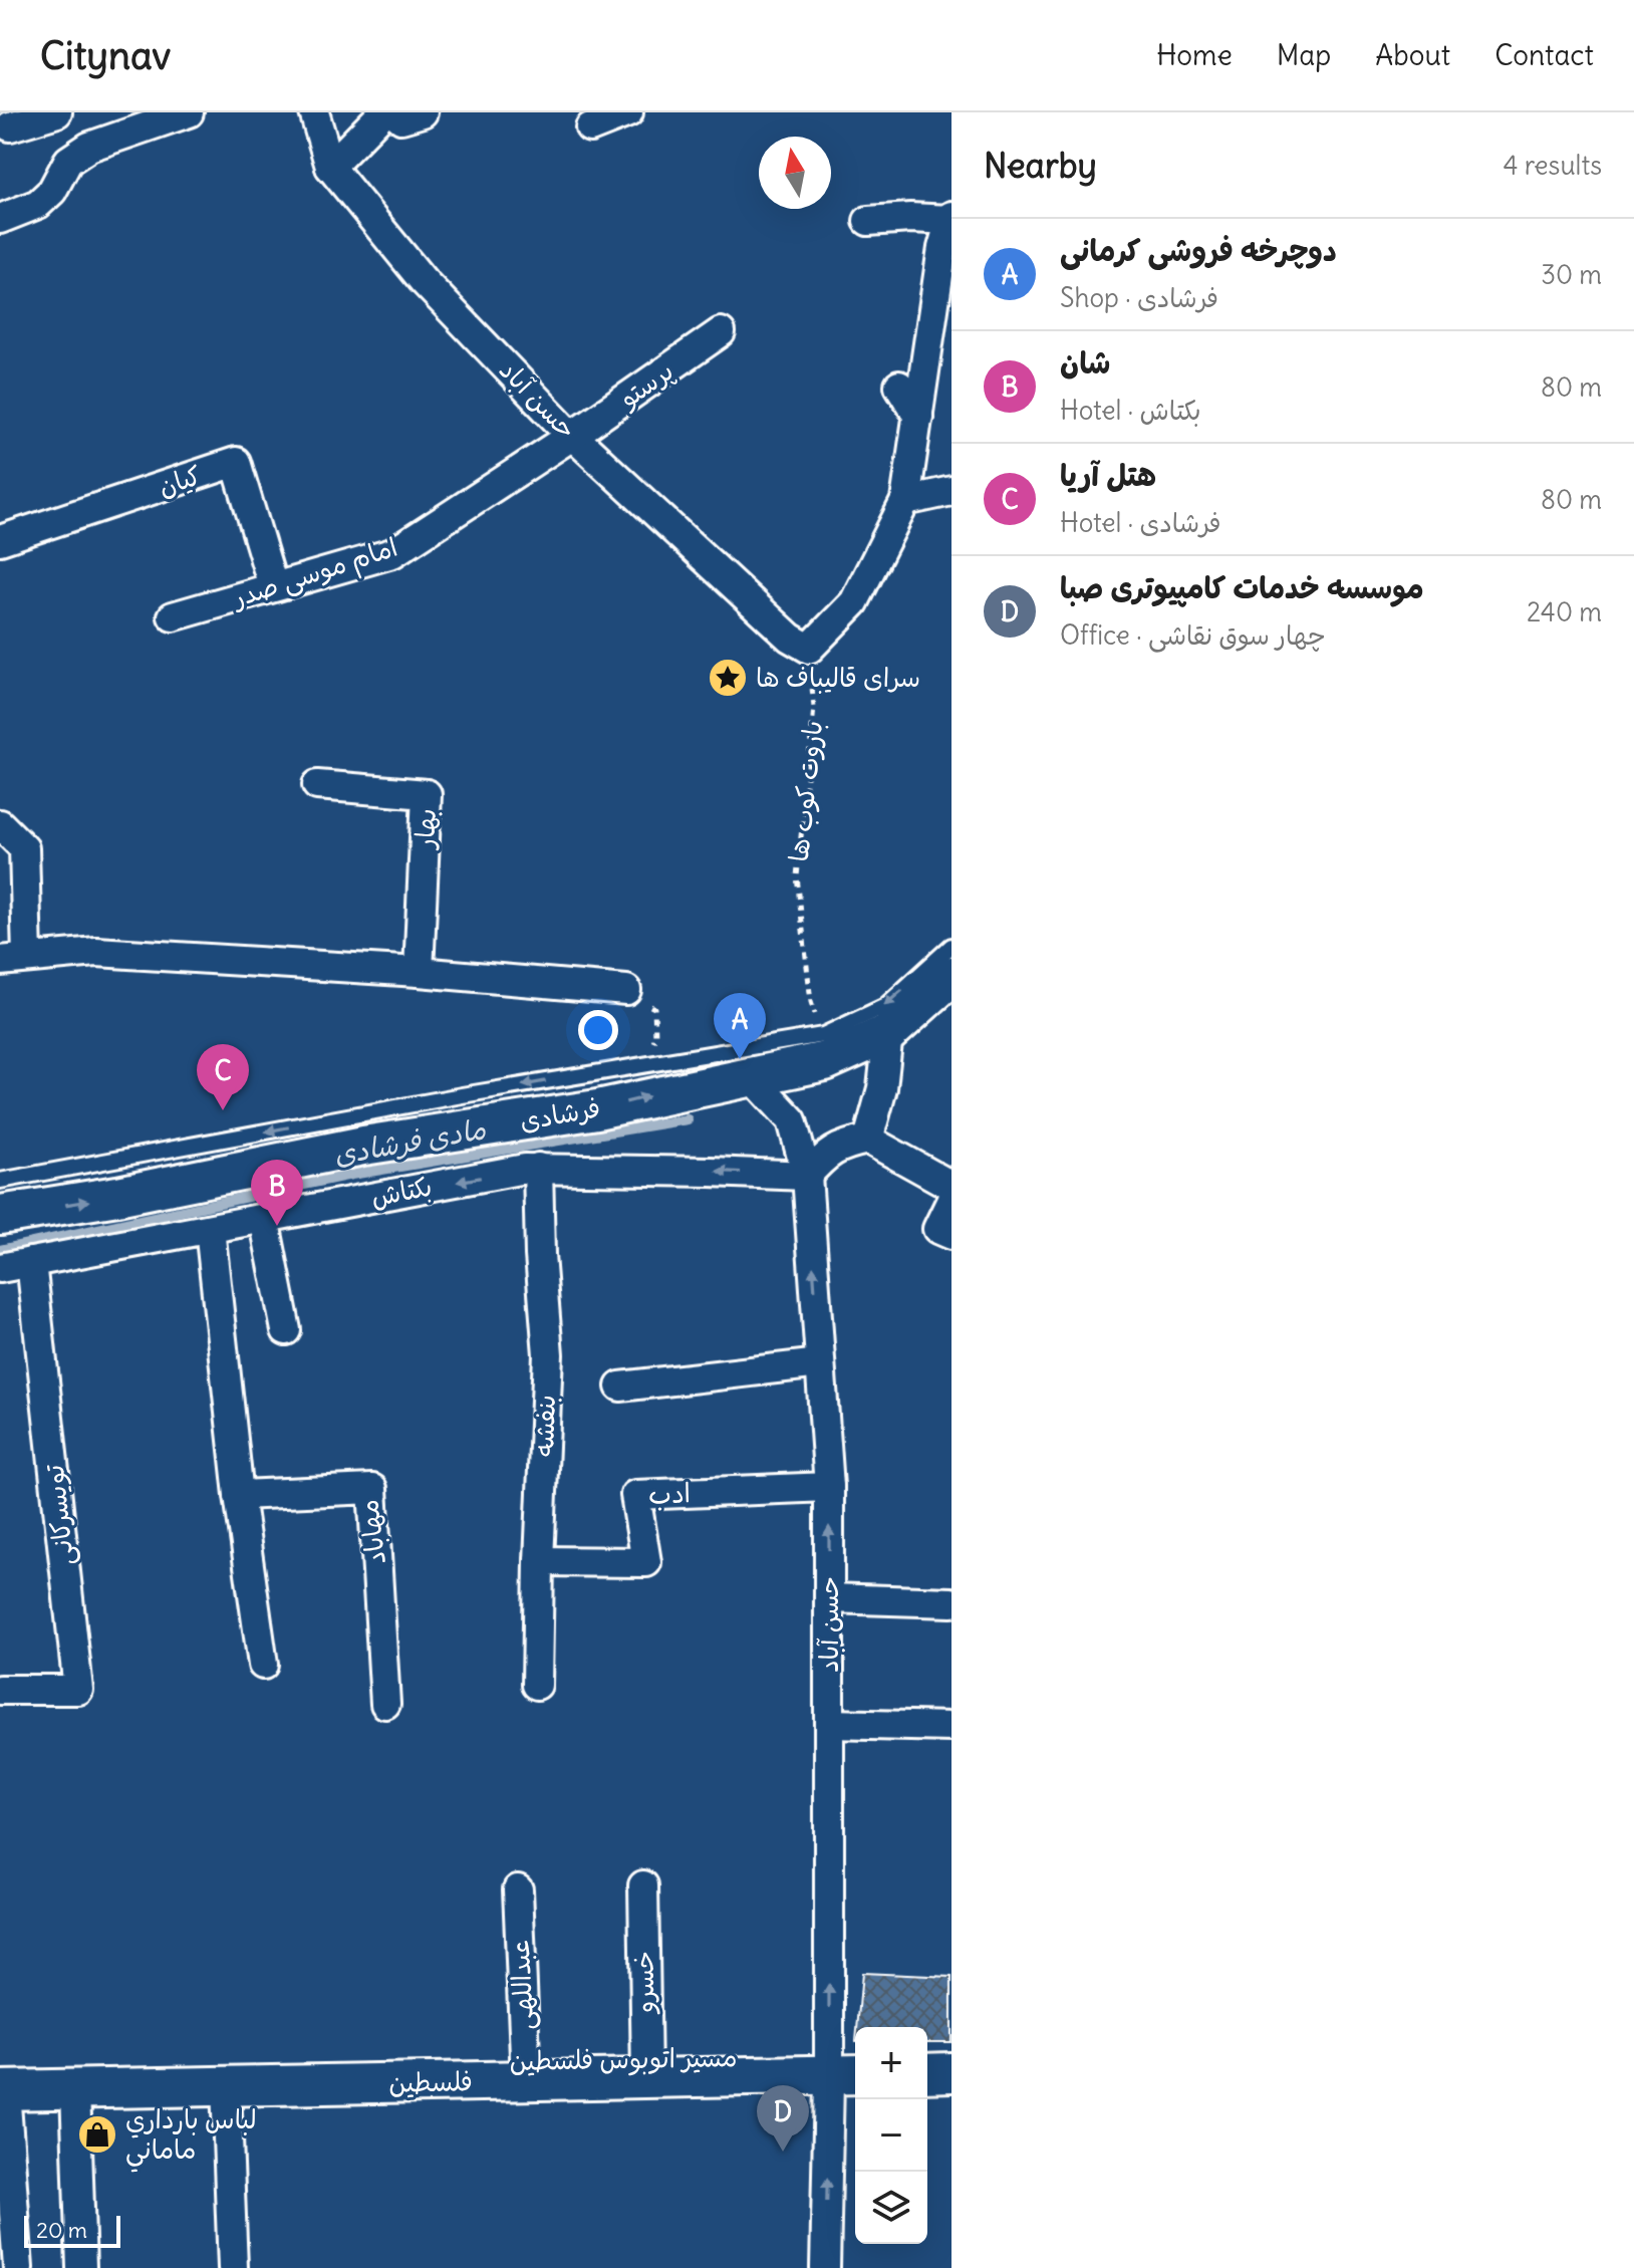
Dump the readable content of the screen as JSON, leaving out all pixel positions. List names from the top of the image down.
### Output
{
  "streets": {
    "main road": ["فرشادی", "فلسطین"],
    "street": [
      "پرستو",
      "حسن آباد",
      "کیان",
      "امام موسی صدر",
      "بهار",
      "بکتاش",
      "بنفشه",
      "ادب",
      "تویسرکانی",
      "مهاباد",
      "خسرو",
      "عبداللهی"
    ],
    "lane": ["مسیر اتوبوس فلسطین"],
    "path": ["باروت کوب ها"]
  },
  "crossings": [
    ["پرستو", "حسن آباد"],
    ["پرستو", "امام موسی صدر"],
    ["حسن آباد", "امام موسی صدر"],
    ["حسن آباد", "باروت کوب ها"],
    ["حسن آباد", "فرشادی"],
    ["حسن آباد", "بکتاش"],
    ["حسن آباد", "ادب"],
    ["حسن آباد", "مسیر اتوبوس فلسطین"],
    ["حسن آباد", "فلسطین"],
    ["کیان", "امام موسی صدر"],
    ["باروت کوب ها", "فرشادی"],
    ["بکتاش", "بنفشه"],
    ["بکتاش", "تویسرکانی"],
    ["بنفشه", "ادب"],
    ["خسرو", "فلسطین"],
    ["عبداللهی", "فلسطین"],
    ["مسیر اتوبوس فلسطین", "فلسطین"]
  ],
  "one_way": ["حسن آباد"],
  "water": ["مادی فرشادی"],
  "places": {
    "place": ["سرای قالیباف ها"],
    "shop": ["لباس بارداري ماماني"]
  },
  "scale_bar": "20 m",
  "north": "top",
  "page": {
    "header": "Citynav",
    "nav": [
      "Home",
      "Map",
      "About",
      "Contact"
    ],
    "heading": ["Nearby", "4 results"],
    "list": [
      {
        "mark": "A",
        "name": "دوچرخه فروشی کرمانی",
        "note": "Shop · فرشادی",
        "value": "30 m"
      },
      {
        "mark": "B",
        "name": "شان",
        "note": "Hotel · بکتاش",
        "value": "80 m"
      },
      {
        "mark": "C",
        "name": "هتل آریا",
        "note": "Hotel · فرشادی",
        "value": "80 m"
      },
      {
        "mark": "D",
        "name": "موسسه خدمات کامپیوتری صبا",
        "note": "Office · چهار سوق نقاشی",
        "value": "240 m"
      }
    ],
    "pins": [
      "A",
      "C",
      "B",
      "D"
    ],
    "map_buttons": ["+", "−"],
    "scale": "20 m"
  }
}
